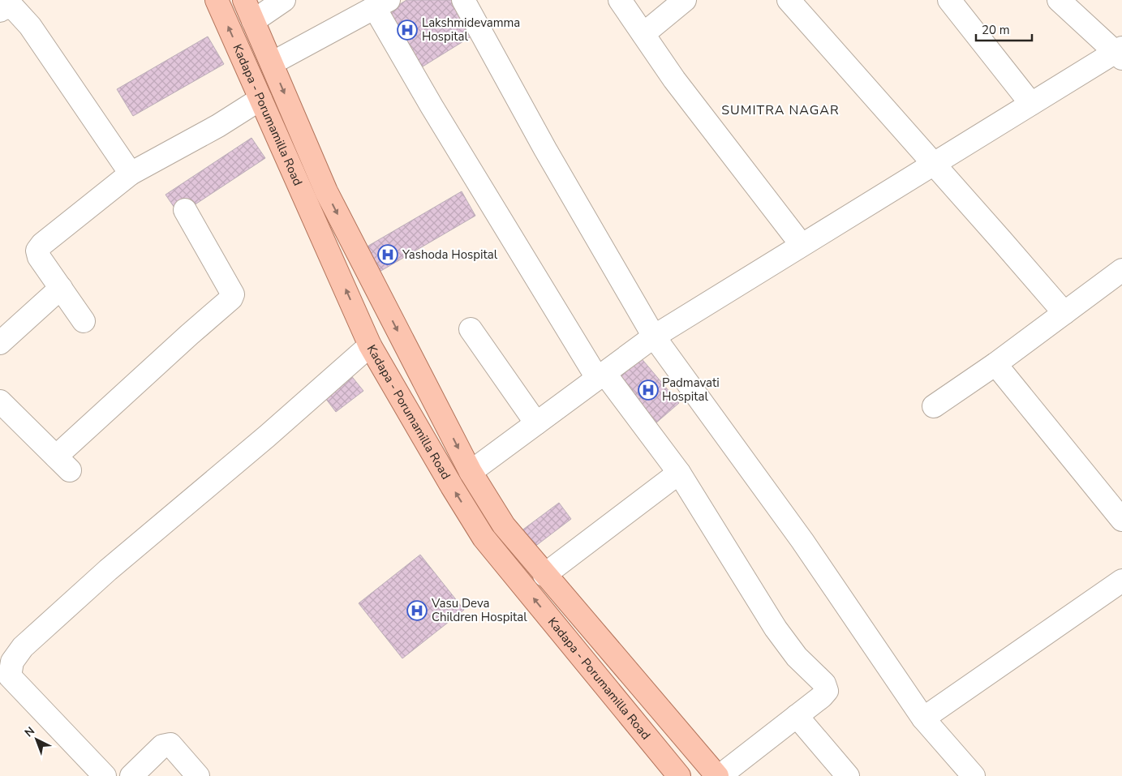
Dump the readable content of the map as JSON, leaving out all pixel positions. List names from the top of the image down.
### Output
{
  "streets": {
    "main road": ["Kadapa - Porumamilla Road"]
  },
  "districts": ["SUMITRA NAGAR"],
  "places": {
    "hospital": [
      "Lakshmidevamma Hospital",
      "Yashoda Hospital",
      "Padmavati Hospital",
      "Vasu Deva Children Hospital"
    ]
  },
  "scale_bar": "20 m",
  "north": "top left"
}
